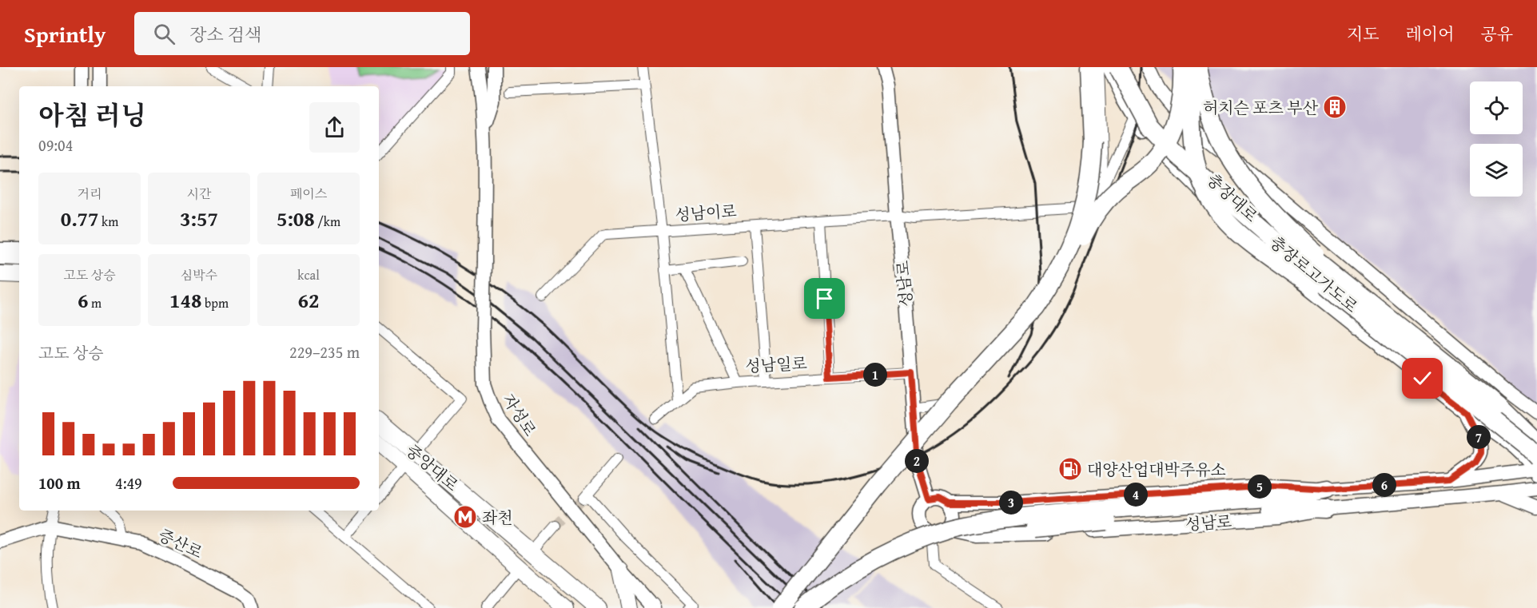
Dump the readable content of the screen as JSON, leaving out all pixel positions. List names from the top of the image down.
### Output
{
  "streets": {
    "highway": ["충장로고가도로", "성남로"],
    "main road": [
      "충장대로",
      "자성로",
      "중앙대로",
      "증산로"
    ],
    "street": ["성남이로", "성남일로"]
  },
  "crossings": [
    ["충장대로", "충장로고가도로"],
    ["충장대로", "성남로"],
    ["성남이로", "성남로"],
    ["충장로고가도로", "성남로"],
    ["성남로", "성남일로"]
  ],
  "places": {
    "building": ["허치슨 포츠 부산"],
    "fuel station": ["대양산업대박주유소"],
    "metro station": ["좌천"]
  },
  "page": {
    "header": "Sprintly",
    "search": "장소 검색",
    "nav": ["지도", "레이어", "공유"],
    "heading": ["아침 러닝", "09:04"],
    "stats": [
      ["거리", "0.77 km"],
      ["시간", "3:57"],
      ["페이스", "5:08 /km"],
      ["고도 상승", "6 m"],
      ["심박수", "148 bpm"],
      ["kcal", "62"]
    ],
    "chart": ["고도 상승", "229–235 m"],
    "pins": [
      "1",
      "7",
      "2",
      "6",
      "5",
      "4",
      "3"
    ],
    "list": [
      {
        "name": "100 m",
        "note": "4:49"
      }
    ]
  }
}
